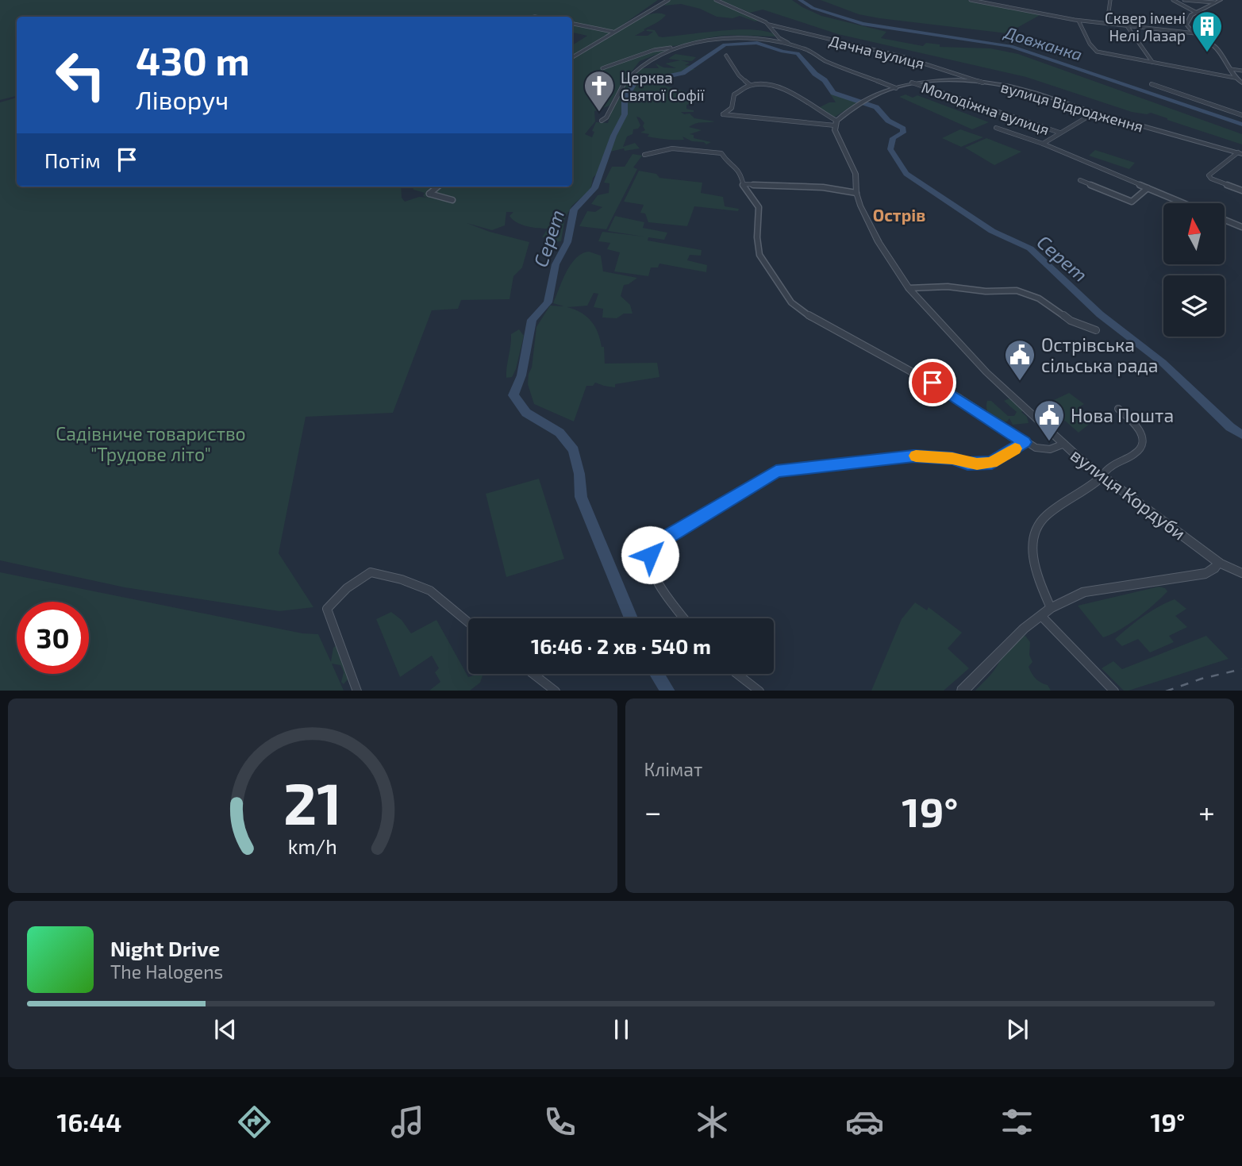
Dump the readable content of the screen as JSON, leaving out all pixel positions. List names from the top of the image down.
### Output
{
  "streets": {
    "street": [
      "Дачна вулиця",
      "вулиця Відродження",
      "Молодіжна вулиця",
      "вулиця Кордуби"
    ]
  },
  "crossings": [
    ["Дачна вулиця", "вулиця Відродження"],
    ["вулиця Відродження", "Молодіжна вулиця"],
    ["вулиця Відродження", "вулиця Кордуби"]
  ],
  "districts": ["Острів"],
  "water": ["Довжанка", "Серет"],
  "parks": ["Садівниче товариство \"Трудове літо\""],
  "places": {
    "building": ["Сквер імені Нелі Лазар"],
    "church": ["Церква Святої Софії"],
    "public building": ["Острівська сільська рада", "Нова Пошта"]
  },
  "north": "top",
  "page": {
    "turn": ["430 m", "Ліворуч"],
    "then": "Потім",
    "limit": "30",
    "trip": "16:46 · 2 хв · 540 m",
    "tile": "Клімат",
    "heat": ["−", "19°", "+"],
    "song": ["Night Drive", "The Halogens"],
    "tabs": ["16:44", "19°"],
    "gauge": ["21", "km/h"]
  }
}
